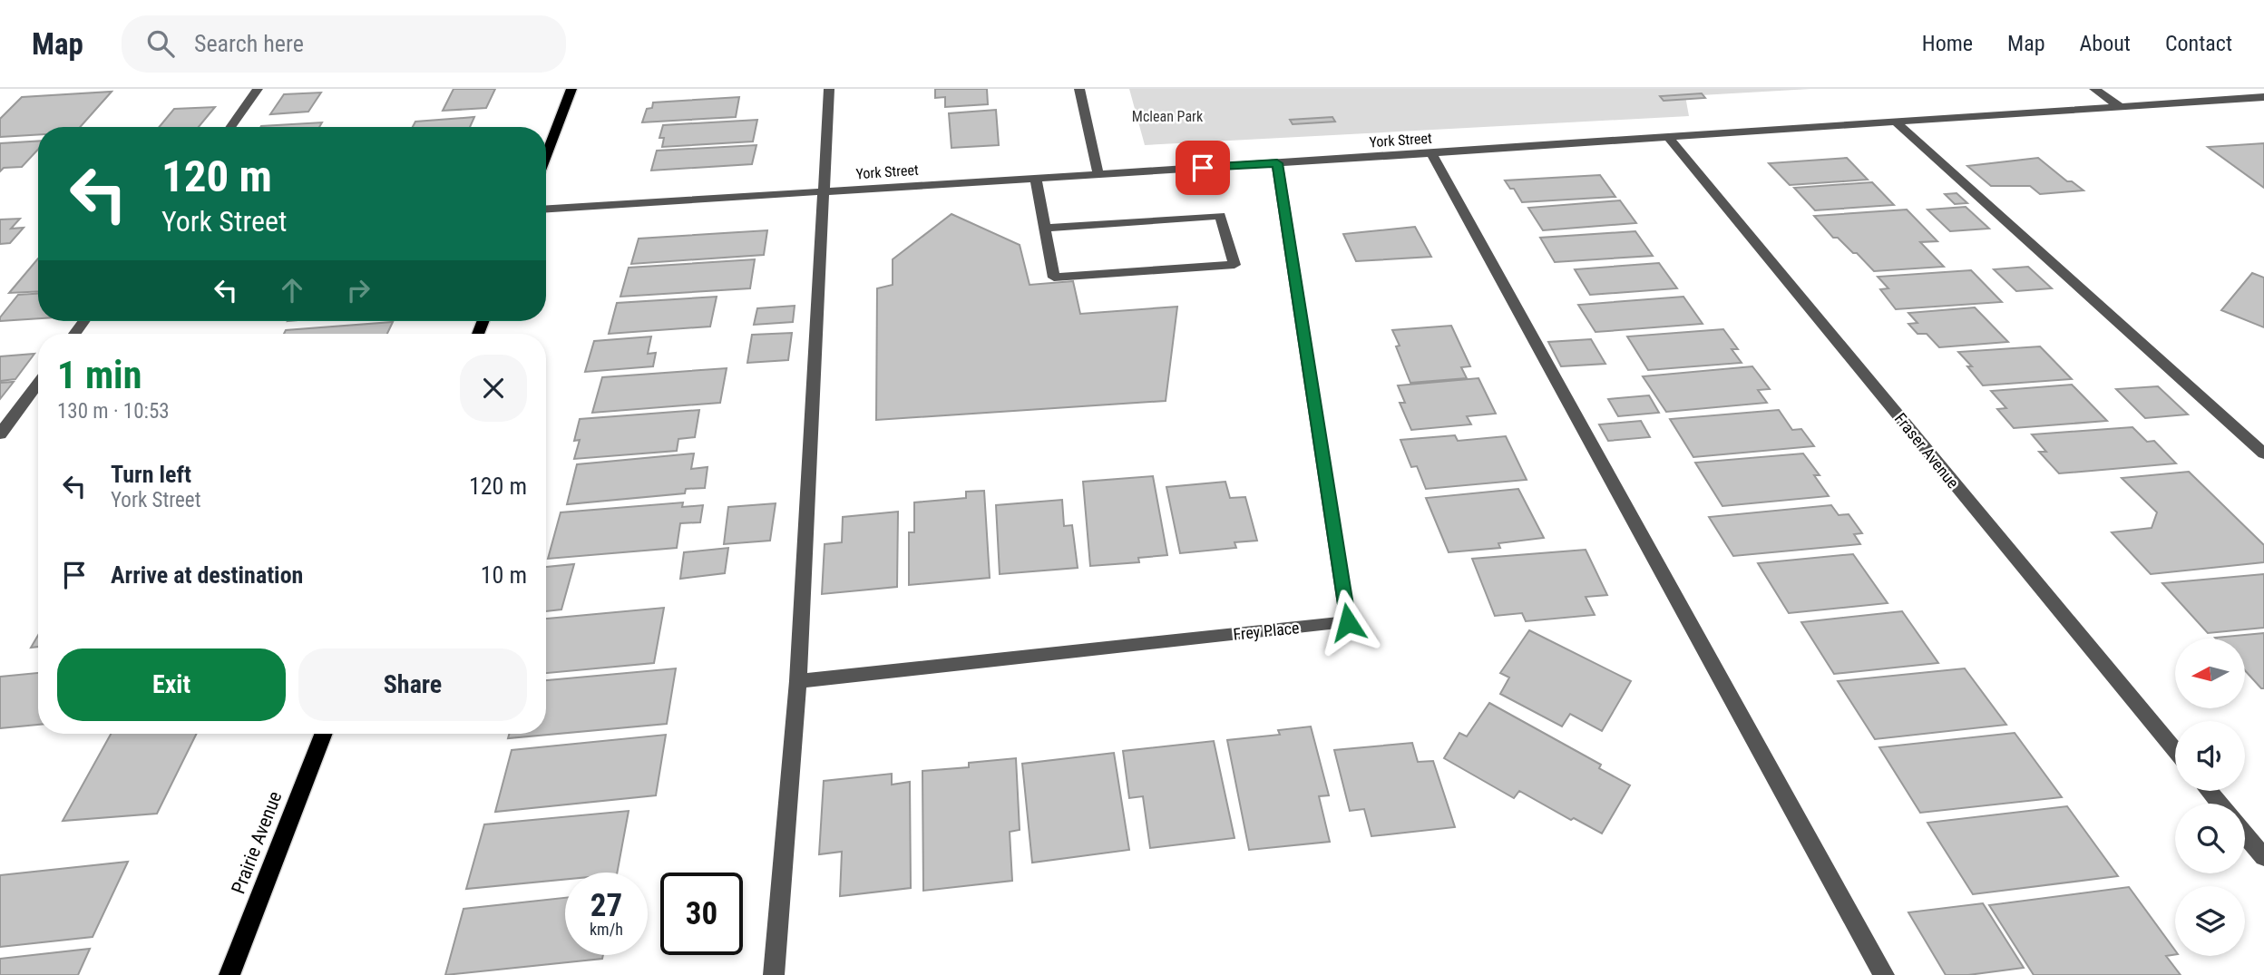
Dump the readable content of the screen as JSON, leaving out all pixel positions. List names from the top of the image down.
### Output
{
  "streets": {
    "main road": ["Prairie Avenue"],
    "street": ["York Street", "Fraser Avenue", "Frey Place"]
  },
  "crossings": [
    ["York Street", "Fraser Avenue"],
    ["York Street", "Frey Place"]
  ],
  "parks": ["Mclean Park"],
  "north": "left",
  "page": {
    "header": "Map",
    "search": "Search here",
    "nav": [
      "Home",
      "Map",
      "About",
      "Contact"
    ],
    "turn": ["120 m", "York Street"],
    "heading": ["1 min", "130 m · 10:53"],
    "list": [
      {
        "name": "Turn left",
        "note": "York Street",
        "value": "120 m"
      },
      {
        "name": "Arrive at destination",
        "value": "10 m"
      }
    ],
    "buttons": ["Exit", "Share"],
    "speed": "27 km/h",
    "limit": "30"
  }
}
